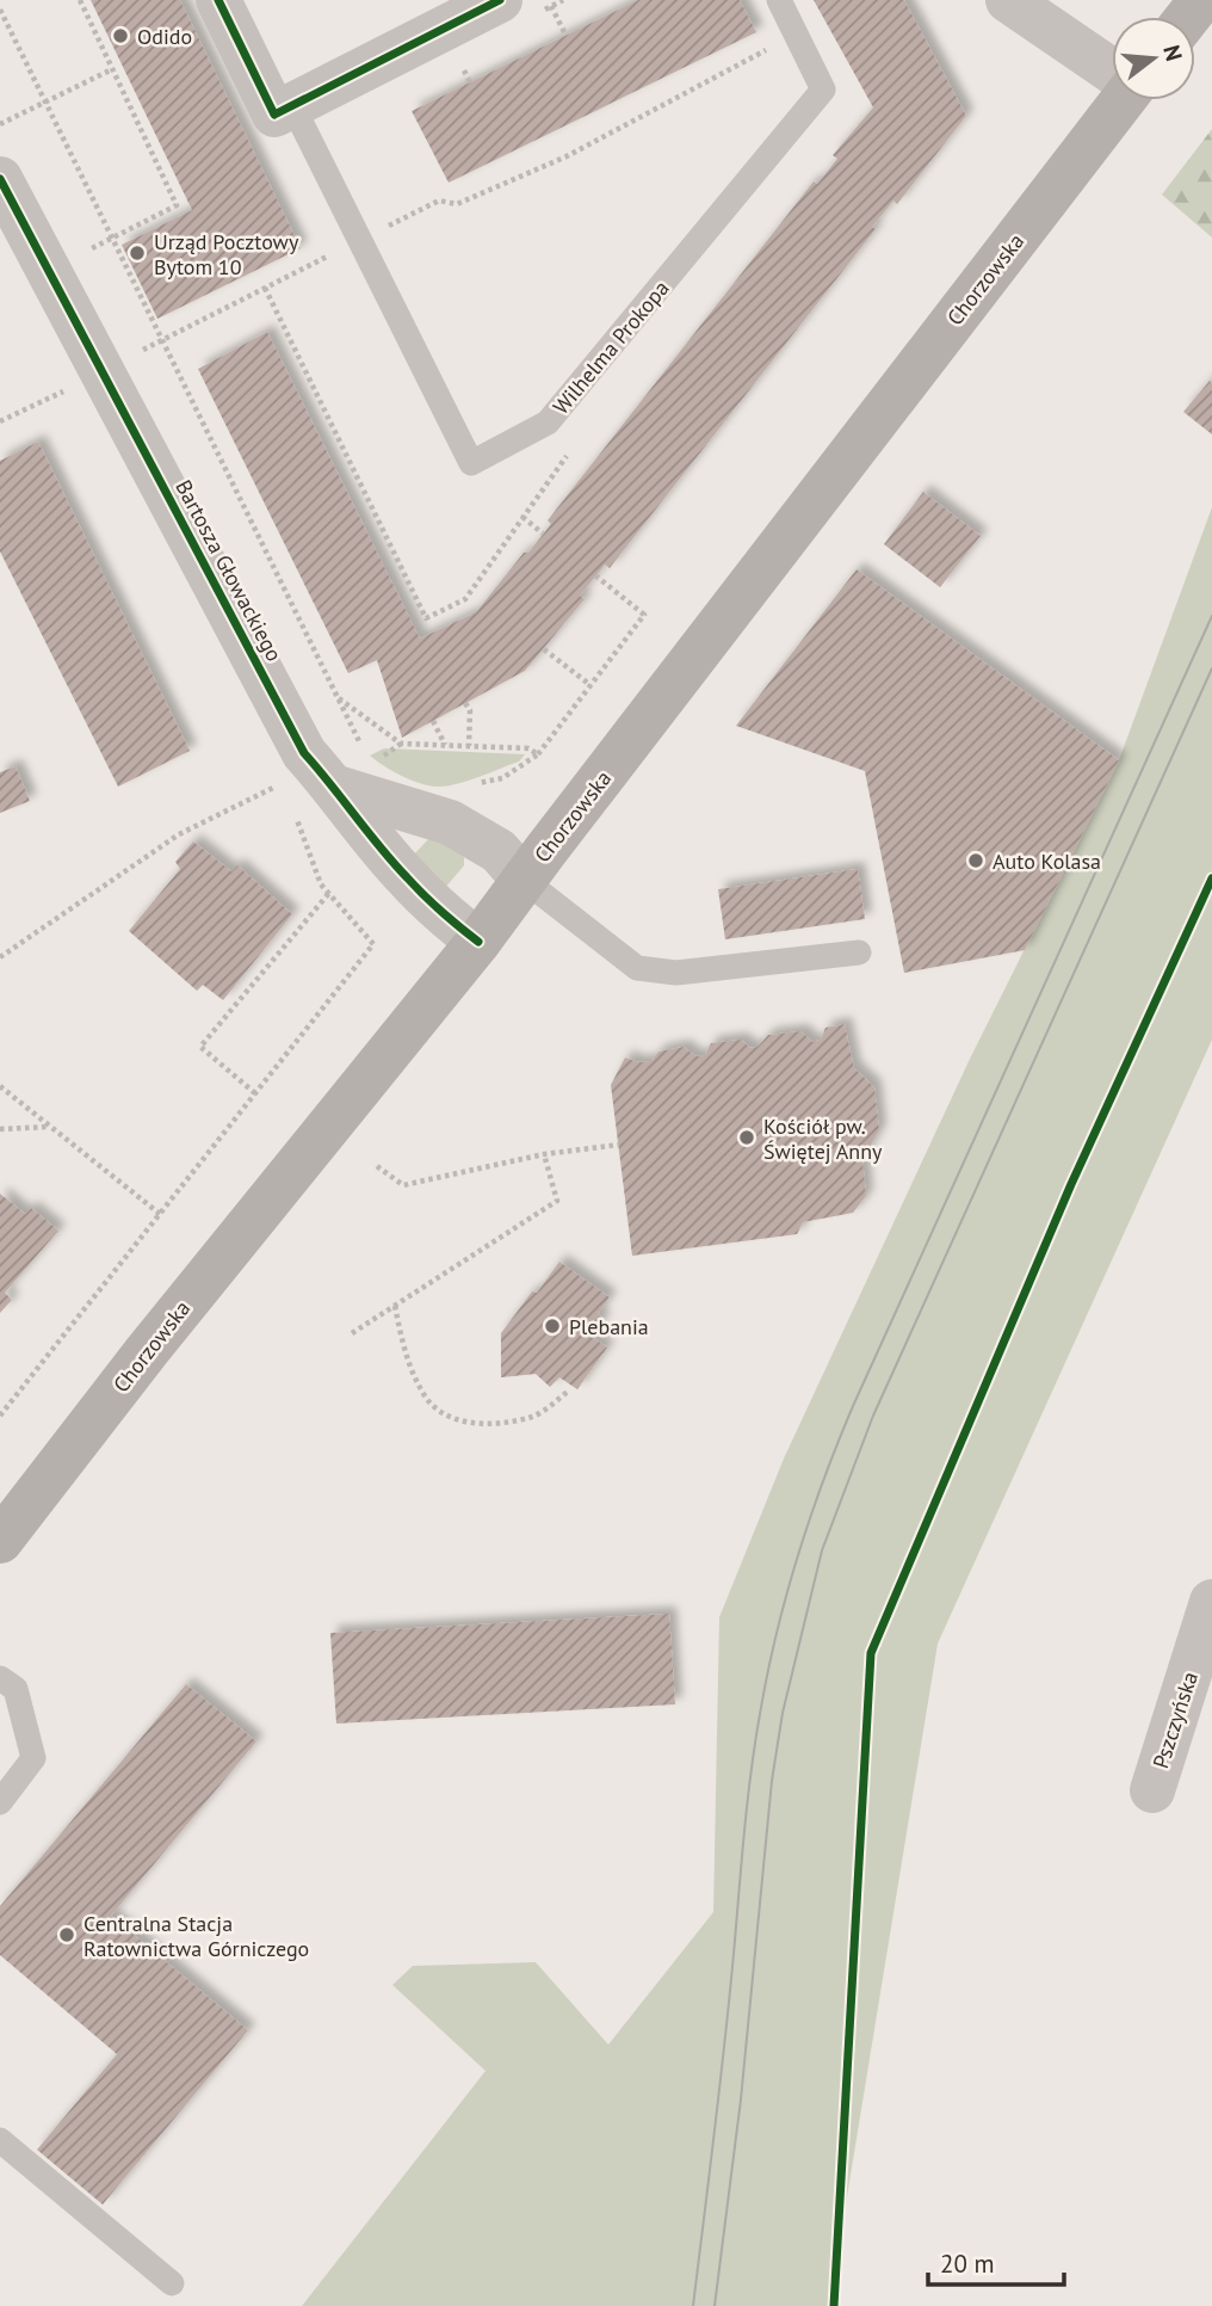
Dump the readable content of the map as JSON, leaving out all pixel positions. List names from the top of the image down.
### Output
{
  "streets": {
    "main road": ["Chorzowska"],
    "street": ["Bartosza Głowackiego", "Pszczyńska"],
    "lane": ["Wilhelma Prokopa"]
  },
  "crossings": [
    ["Chorzowska", "Bartosza Głowackiego"]
  ],
  "places": [
    "Odido",
    "Urząd Pocztowy Bytom 10",
    "Auto Kolasa",
    "Kościół pw. Świętej Anny",
    "Plebania",
    "Centralna Stacja Ratownictwa Górniczego"
  ],
  "scale_bar": "20 m",
  "north": "right"
}
